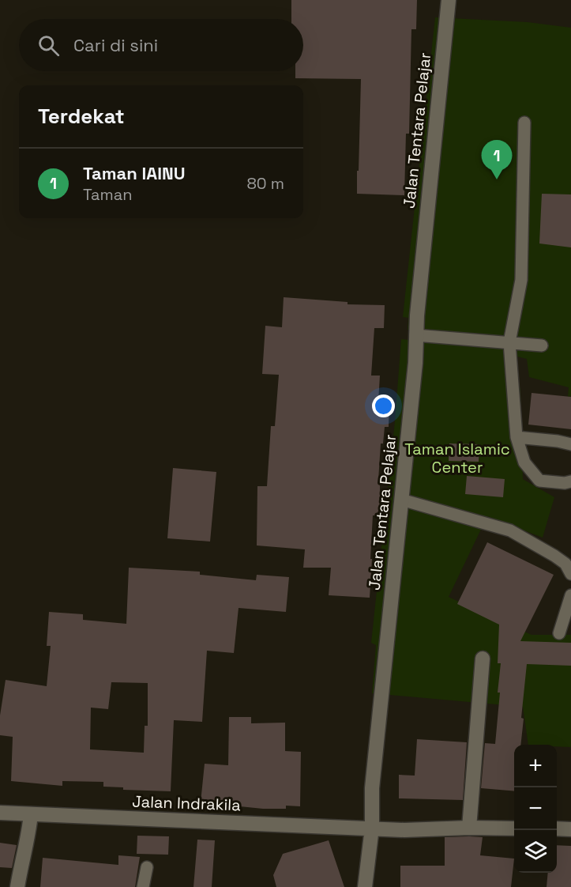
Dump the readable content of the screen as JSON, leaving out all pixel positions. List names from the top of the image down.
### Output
{
  "streets": {
    "main road": ["Jalan Tentara Pelajar", "Jalan Indrakila"]
  },
  "crossings": [
    ["Jalan Tentara Pelajar", "Jalan Indrakila"]
  ],
  "parks": ["Taman Islamic Center"],
  "page": {
    "search": "Cari di sini",
    "heading": "Terdekat",
    "pins": "1",
    "list": [
      {
        "mark": "1",
        "name": "Taman IAINU",
        "note": "Taman",
        "value": "80 m"
      }
    ],
    "map_buttons": ["+", "−"]
  }
}
